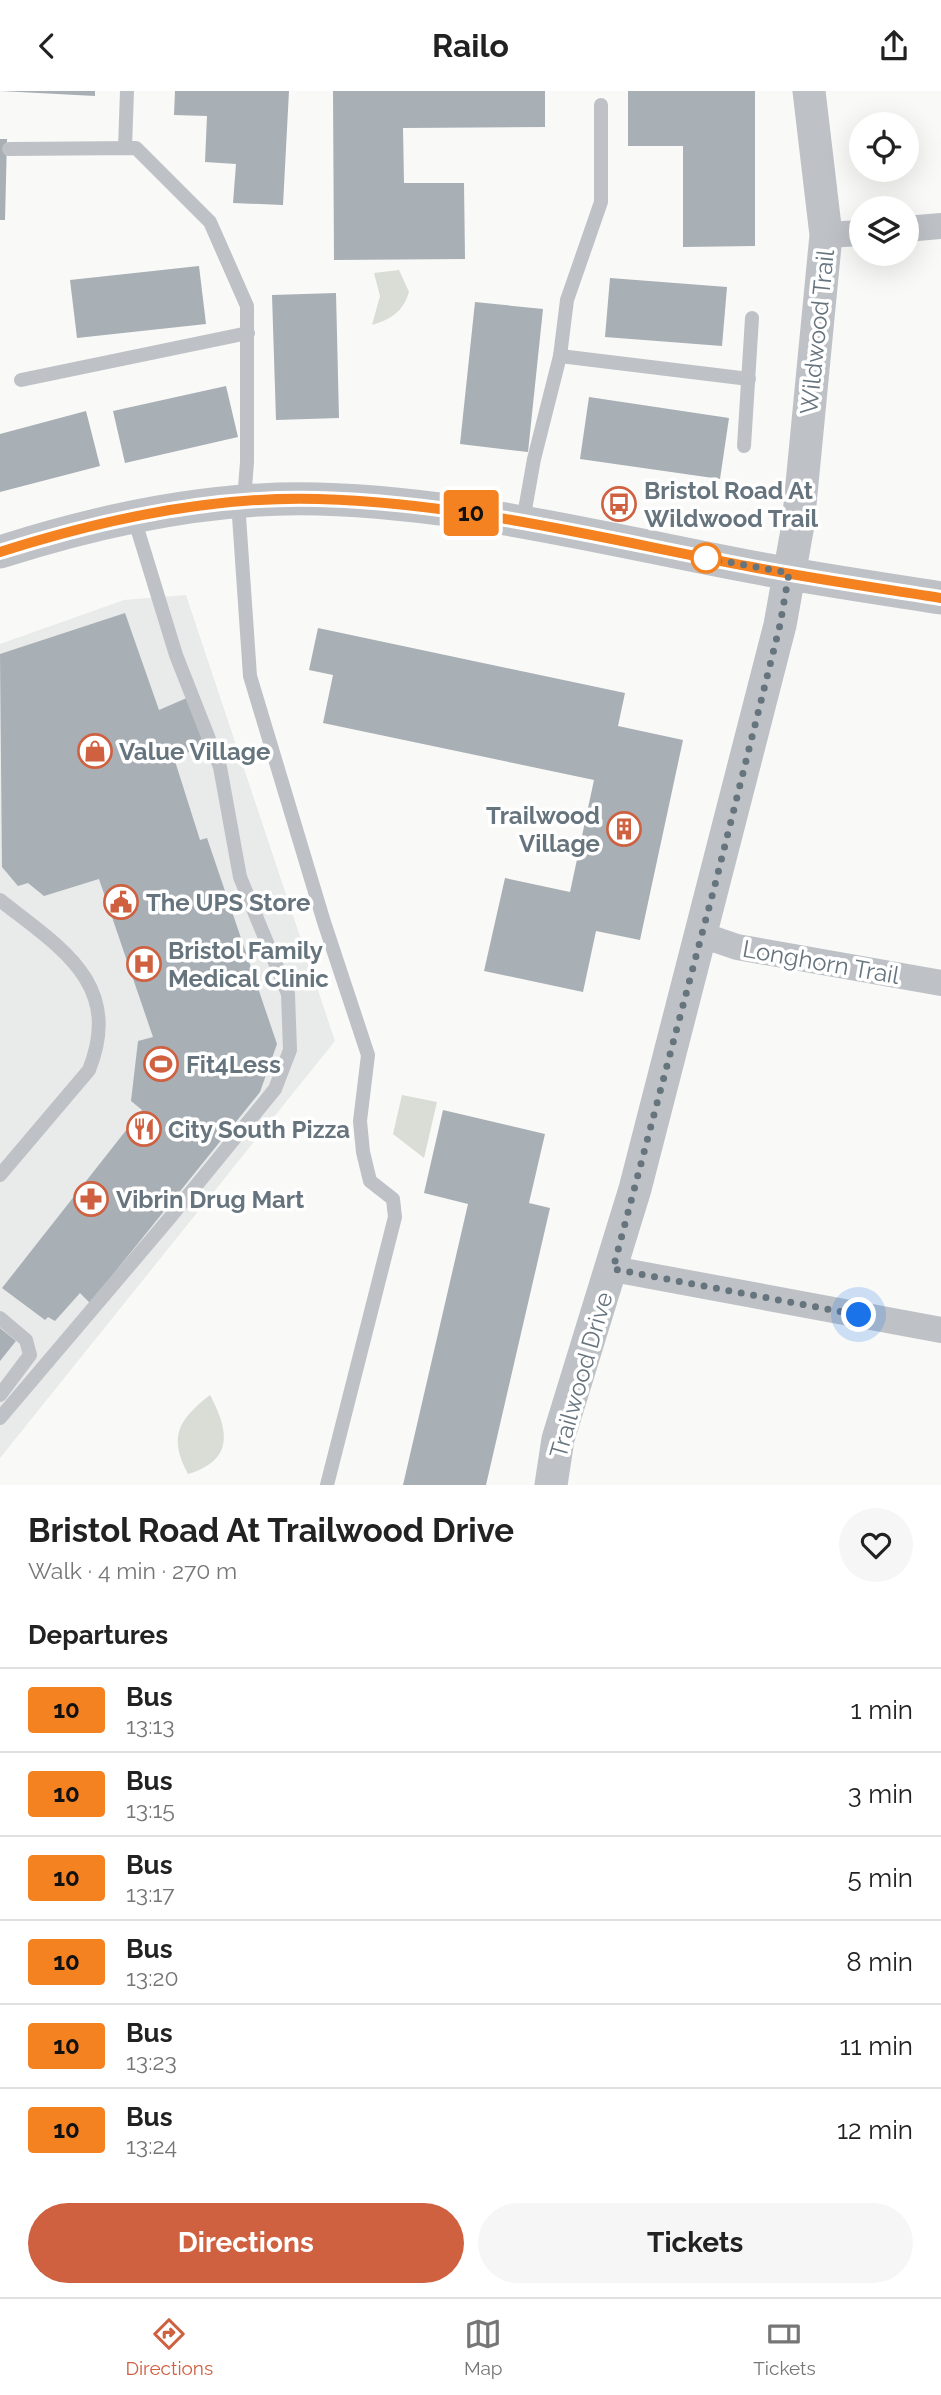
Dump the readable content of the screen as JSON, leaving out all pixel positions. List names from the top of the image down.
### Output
{
  "streets": {
    "street": ["Wildwood Trail", "Longhorn Trail", "Trailwood Drive"]
  },
  "crossings": [
    ["Wildwood Trail", "Trailwood Drive"],
    ["Longhorn Trail", "Trailwood Drive"]
  ],
  "places": {
    "bus stop": ["Bristol Road At Wildwood Trail"],
    "shop": ["Value Village"],
    "building": ["Trailwood Village"],
    "public building": ["The UPS Store"],
    "hospital": ["Bristol Family Medical Clinic"],
    "sports": ["Fit4Less"],
    "restaurant": ["City South Pizza"],
    "pharmacy": ["Vibrin Drug Mart"]
  },
  "lines": ["bus line 10"],
  "page": {
    "header": "Railo",
    "on_map": "10",
    "heading": [
      ["Bristol Road At Trailwood Drive", "Walk · 4 min · 270 m"],
      "Departures"
    ],
    "list": [
      {
        "mark": "10",
        "name": "Bus",
        "note": "13:13",
        "value": "1 min"
      },
      {
        "mark": "10",
        "name": "Bus",
        "note": "13:15",
        "value": "3 min"
      },
      {
        "mark": "10",
        "name": "Bus",
        "note": "13:17",
        "value": "5 min"
      },
      {
        "mark": "10",
        "name": "Bus",
        "note": "13:20",
        "value": "8 min"
      },
      {
        "mark": "10",
        "name": "Bus",
        "note": "13:23",
        "value": "11 min"
      },
      {
        "mark": "10",
        "name": "Bus",
        "note": "13:24",
        "value": "12 min"
      }
    ],
    "buttons": ["Directions", "Tickets"],
    "tabs": ["Directions", "Map", "Tickets"]
  }
}
